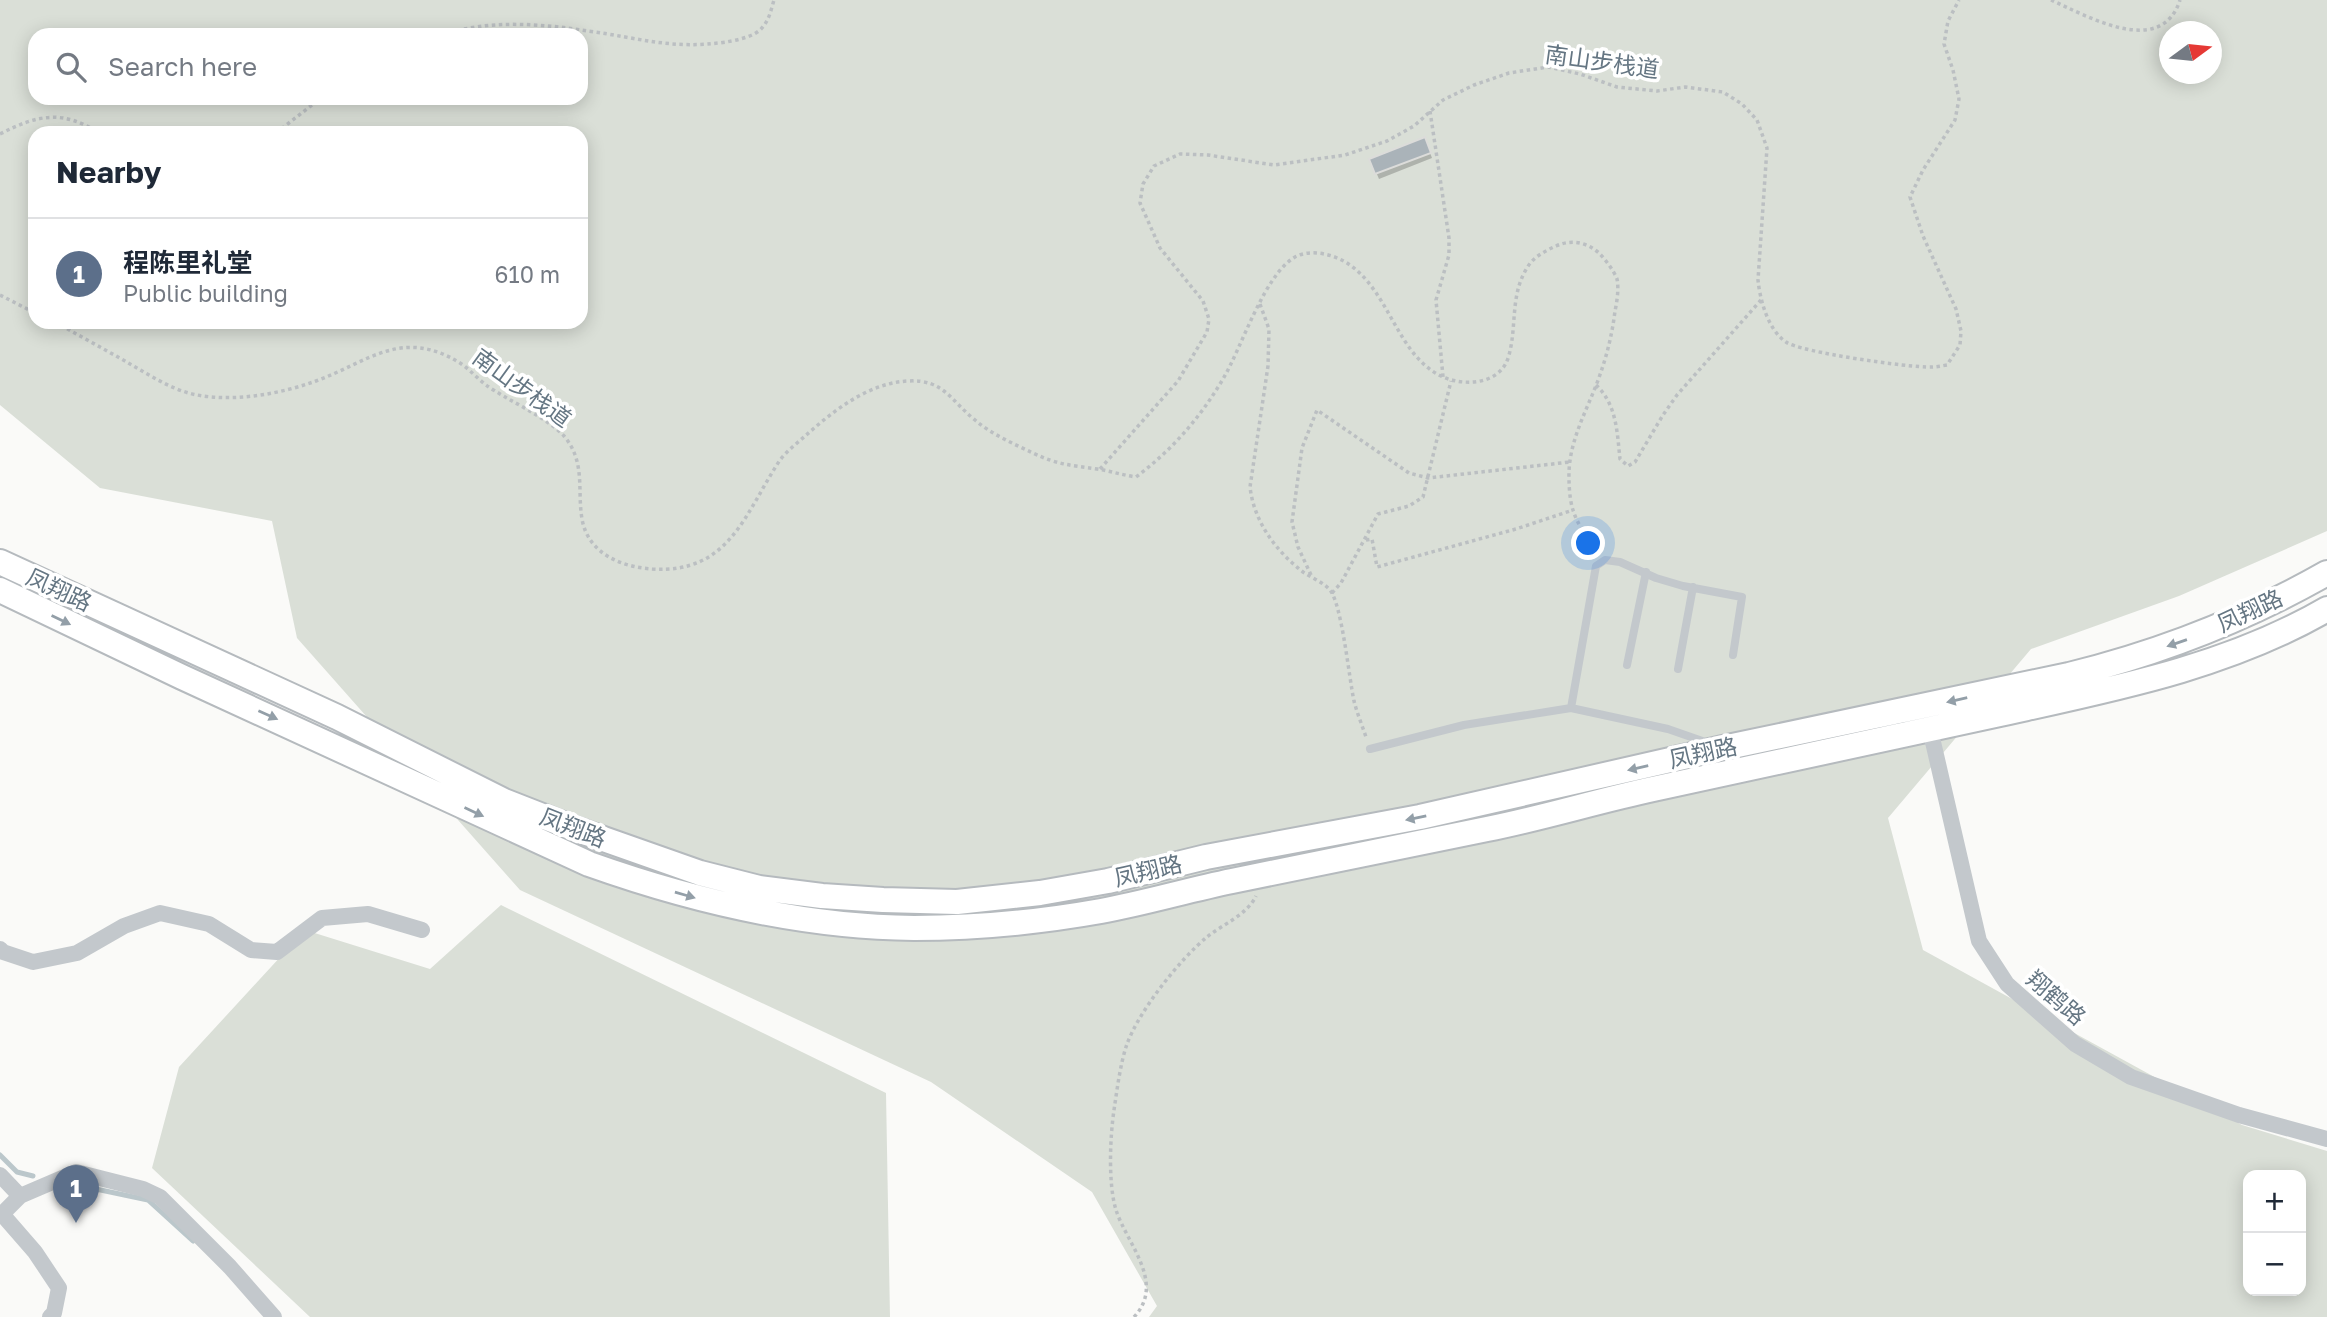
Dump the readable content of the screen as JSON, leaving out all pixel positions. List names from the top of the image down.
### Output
{
  "streets": {
    "main road": ["凤翔路"],
    "street": ["翔鹤路"],
    "path": ["南山步栈道"]
  },
  "crossings": [
    ["凤翔路", "翔鹤路"]
  ],
  "north": "right",
  "page": {
    "search": "Search here",
    "heading": "Nearby",
    "list": [
      {
        "mark": "1",
        "name": "程陈里礼堂",
        "note": "Public building",
        "value": "610 m"
      }
    ],
    "pins": "1",
    "map_buttons": ["+", "−"]
  }
}
